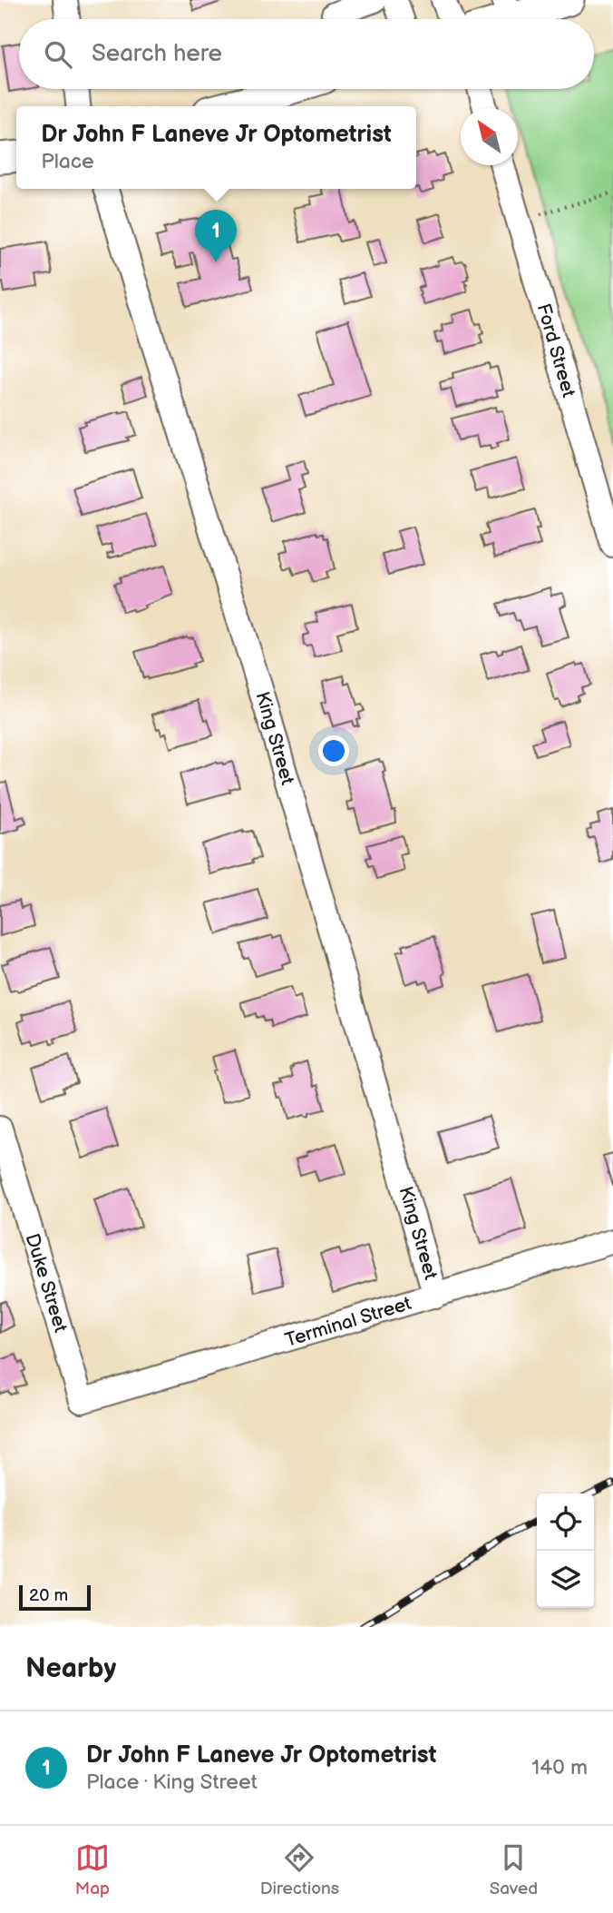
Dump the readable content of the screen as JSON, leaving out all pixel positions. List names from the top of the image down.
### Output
{
  "streets": {
    "street": [
      "Ford Street",
      "King Street",
      "Duke Street",
      "Terminal Street"
    ]
  },
  "crossings": [
    ["King Street", "Terminal Street"],
    ["Duke Street", "Terminal Street"]
  ],
  "scale_bar": "20 m",
  "north": "top left",
  "page": {
    "search": "Search here",
    "popup": ["Dr John F Laneve Jr Optometrist", "Place"],
    "pins": "1",
    "scale": "20 m",
    "heading": "Nearby",
    "list": [
      {
        "mark": "1",
        "name": "Dr John F Laneve Jr Optometrist",
        "note": "Place · King Street",
        "value": "140 m"
      }
    ],
    "nav": ["Map", "Directions", "Saved"]
  }
}
